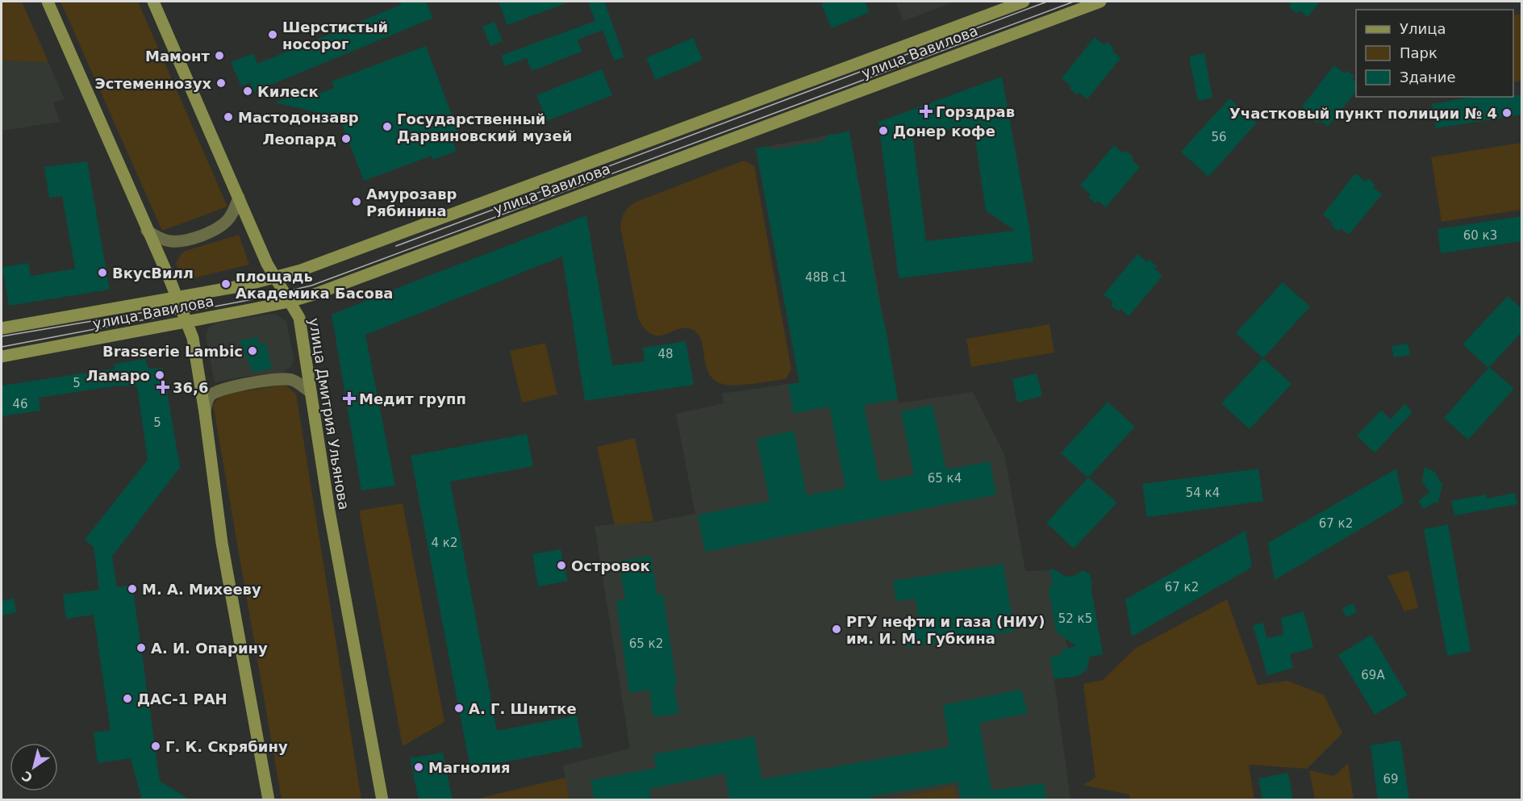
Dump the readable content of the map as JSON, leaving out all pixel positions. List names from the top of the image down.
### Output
{
  "streets": {
    "main road": ["улица Вавилова", "улица Дмитрия Ульянова"]
  },
  "crossings": [
    ["улица Вавилова", "улица Дмитрия Ульянова"]
  ],
  "places": {
    "other": [
      "Шерстистый носорог",
      "Мамонт",
      "Эстеменнозух",
      "Килеск",
      "Участковый пункт полиции № 4",
      "Мастодонзавр",
      "Государственный Дарвиновский музей",
      "Донер кофе",
      "Леопард",
      "Амурозавр Рябинина",
      "ВкусВилл",
      "площадь Академика Басова",
      "Brasserie Lambic",
      "Ламаро",
      "Островок",
      "М. А. Михееву",
      "РГУ нефти и газа (НИУ) им. И. М. Губкина",
      "А. И. Опарину",
      "ДАС-1 РАН",
      "А. Г. Шнитке",
      "Г. К. Скрябину",
      "Магнолия"
    ],
    "health": ["Горздрав", "36,6", "Медит групп"]
  },
  "house_numbers": [
    "56",
    "60 к3",
    "48В с1",
    "48",
    "5",
    "46",
    "5",
    "65 к4",
    "54 к4",
    "67 к2",
    "4 к2",
    "67 к2",
    "52 к5",
    "65 к2",
    "69А",
    "69"
  ],
  "legend": ["Улица", "Парк", "Здание"],
  "north": "bottom left"
}
